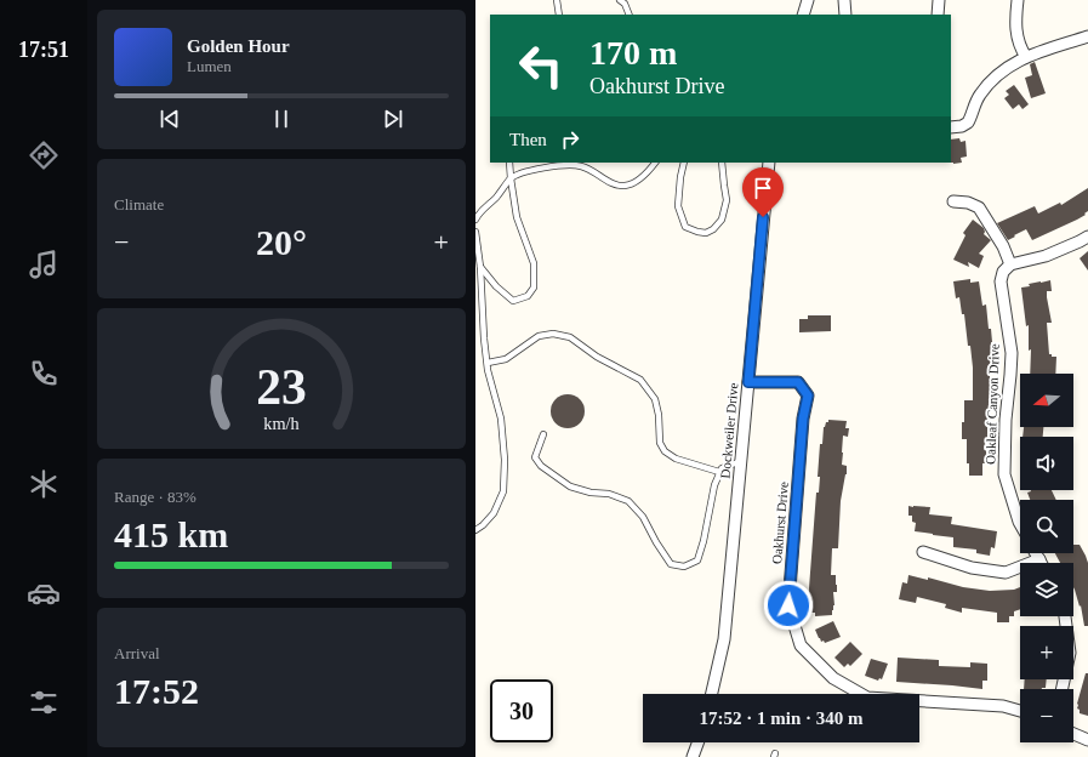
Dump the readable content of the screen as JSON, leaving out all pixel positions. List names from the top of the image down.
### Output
{
  "streets": {
    "street": ["Oakleaf Canyon Drive", "Dockweiler Drive", "Oakhurst Drive"]
  },
  "crossings": [
    ["Dockweiler Drive", "Oakhurst Drive"]
  ],
  "north": "left",
  "page": {
    "tabs": "17:51",
    "turn": ["170 m", "Oakhurst Drive"],
    "song": ["Golden Hour", "Lumen"],
    "then": "Then",
    "tile": [
      "Climate",
      ["Range · 83%", "415 km"],
      ["Arrival", "17:52"]
    ],
    "heat": ["−", "20°", "+"],
    "map_buttons": ["+", "−"],
    "limit": "30",
    "trip": "17:52 · 1 min · 340 m",
    "gauge": ["23", "km/h"]
  }
}
